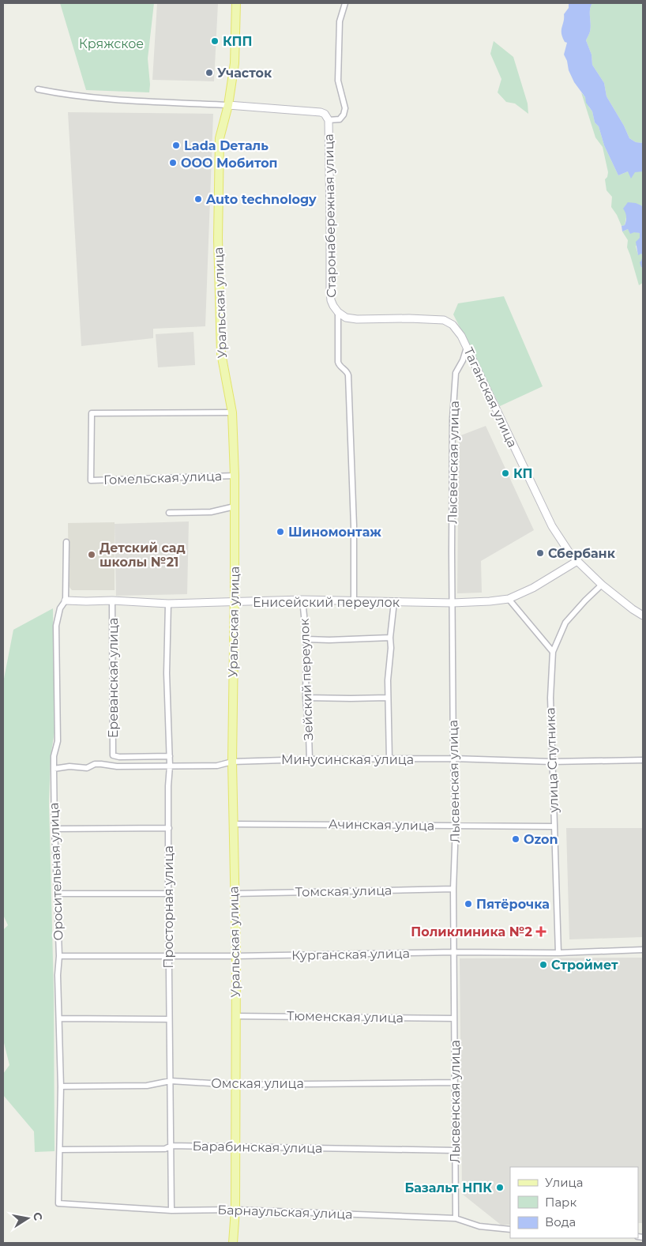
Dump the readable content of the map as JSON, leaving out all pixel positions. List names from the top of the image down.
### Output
{
  "streets": {
    "main road": [
      "Старонабережная улица",
      "Уральская улица",
      "Таганская улица",
      "Енисейский переулок"
    ],
    "street": [
      "Лысвенская улица",
      "Гомельская улица",
      "Ереванская улица",
      "Зейский переулок",
      "Минусинская улица",
      "улица Спутника",
      "Ачинская улица",
      "Оросительная улица",
      "Томская улица",
      "Просторная улица",
      "Курганская улица",
      "Тюменская улица",
      "Омская улица",
      "Барабинская улица",
      "Барнаульская улица"
    ]
  },
  "crossings": [
    ["Старонабережная улица", "Таганская улица"],
    ["Старонабережная улица", "Енисейский переулок"],
    ["Уральская улица", "Гомельская улица"],
    ["Уральская улица", "Енисейский переулок"],
    ["Уральская улица", "Минусинская улица"],
    ["Уральская улица", "Ачинская улица"],
    ["Уральская улица", "Томская улица"],
    ["Уральская улица", "Курганская улица"],
    ["Уральская улица", "Тюменская улица"],
    ["Уральская улица", "Омская улица"],
    ["Уральская улица", "Барабинская улица"],
    ["Уральская улица", "Барнаульская улица"],
    ["Таганская улица", "Лысвенская улица"],
    ["Таганская улица", "Енисейский переулок"],
    ["Таганская улица", "улица Спутника"],
    ["Лысвенская улица", "Енисейский переулок"],
    ["Лысвенская улица", "Минусинская улица"],
    ["Лысвенская улица", "Ачинская улица"],
    ["Лысвенская улица", "Томская улица"],
    ["Лысвенская улица", "Курганская улица"],
    ["Лысвенская улица", "Тюменская улица"],
    ["Лысвенская улица", "Омская улица"],
    ["Лысвенская улица", "Барабинская улица"],
    ["Лысвенская улица", "Барнаульская улица"],
    ["Енисейский переулок", "Ереванская улица"],
    ["Енисейский переулок", "Зейский переулок"],
    ["Енисейский переулок", "Оросительная улица"],
    ["Енисейский переулок", "Просторная улица"],
    ["Ереванская улица", "Просторная улица"],
    ["Зейский переулок", "Минусинская улица"],
    ["Минусинская улица", "улица Спутника"],
    ["Минусинская улица", "Оросительная улица"],
    ["Минусинская улица", "Просторная улица"],
    ["улица Спутника", "Ачинская улица"],
    ["улица Спутника", "Курганская улица"],
    ["Оросительная улица", "Курганская улица"],
    ["Оросительная улица", "Омская улица"],
    ["Оросительная улица", "Барабинская улица"],
    ["Оросительная улица", "Барнаульская улица"],
    ["Просторная улица", "Курганская улица"],
    ["Просторная улица", "Омская улица"],
    ["Просторная улица", "Барабинская улица"],
    ["Просторная улица", "Барнаульская улица"]
  ],
  "parks": ["Кряжское"],
  "places": {
    "other": [
      "КПП",
      "Участок",
      "Lada Dеталь",
      "ООО Мобитоп",
      "Auto technology",
      "КП",
      "Шиномонтаж",
      "Сбербанк",
      "Детский сад школы №21",
      "Ozon",
      "Пятёрочка",
      "Строймет",
      "Базальт НПК"
    ],
    "health": ["Поликлиника №2"]
  },
  "legend": ["Улица", "Парк", "Вода"],
  "north": "right"
}
